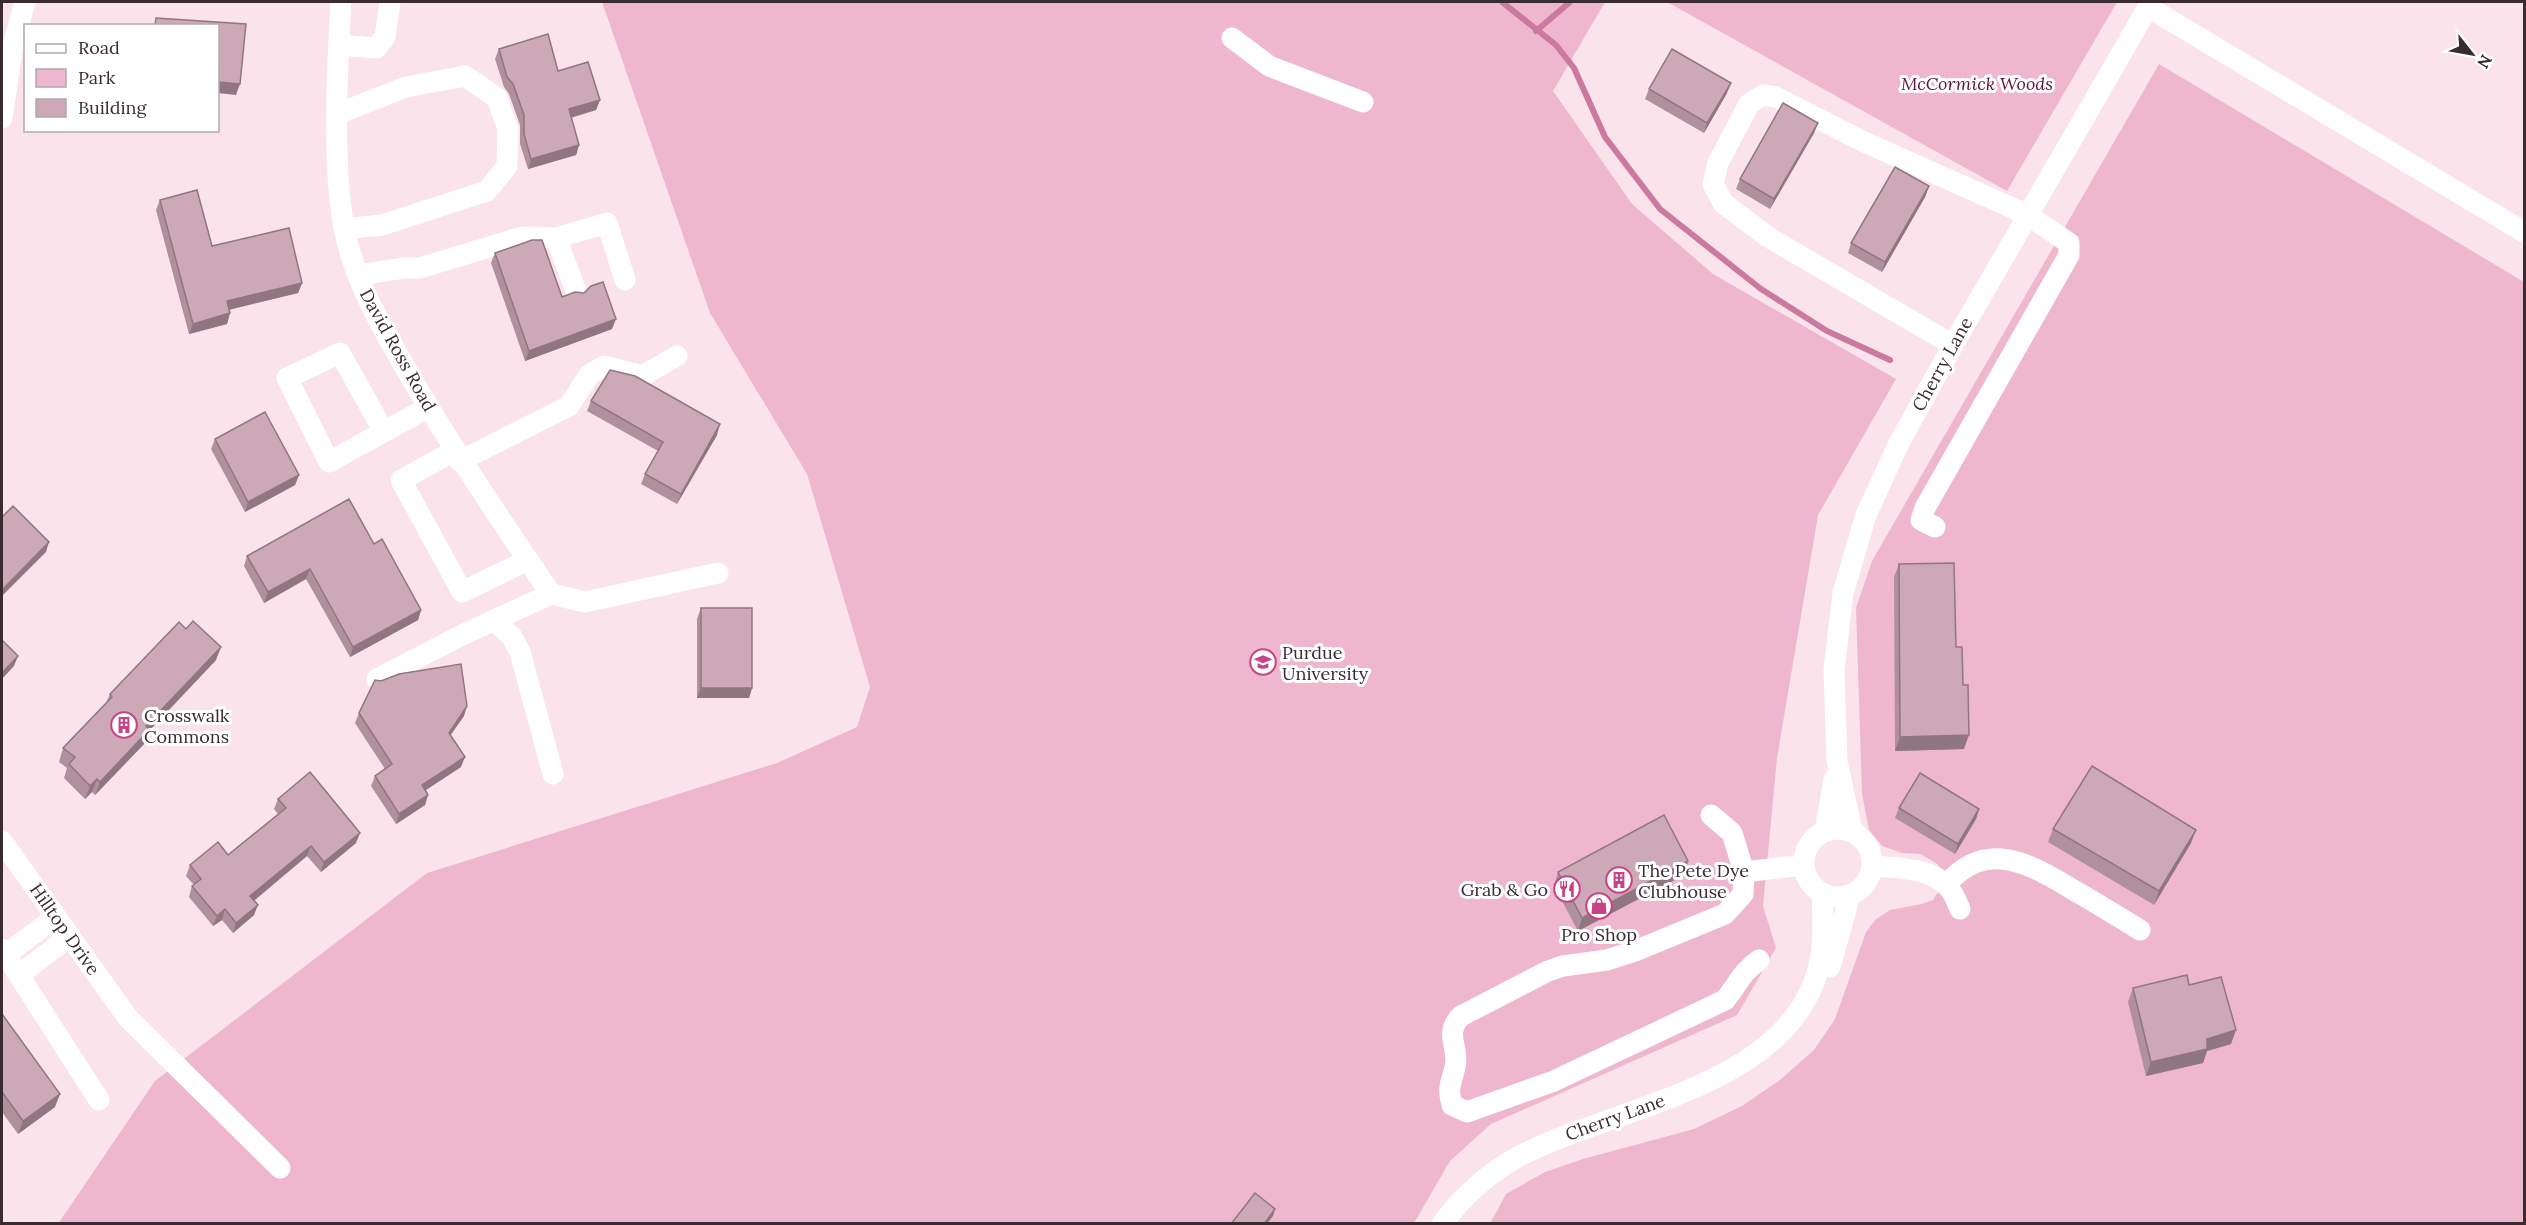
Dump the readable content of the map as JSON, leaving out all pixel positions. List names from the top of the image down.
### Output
{
  "streets": {
    "street": ["David Ross Road", "Cherry Lane", "Hilltop Drive"]
  },
  "parks": ["McCormick Woods"],
  "places": {
    "school or university": ["Purdue University"],
    "building": ["Crosswalk Commons", "The Pete Dye Clubhouse"],
    "restaurant": ["Grab & Go"],
    "shop": ["Pro Shop"]
  },
  "legend": ["Road", "Park", "Building"],
  "north": "bottom right"
}
